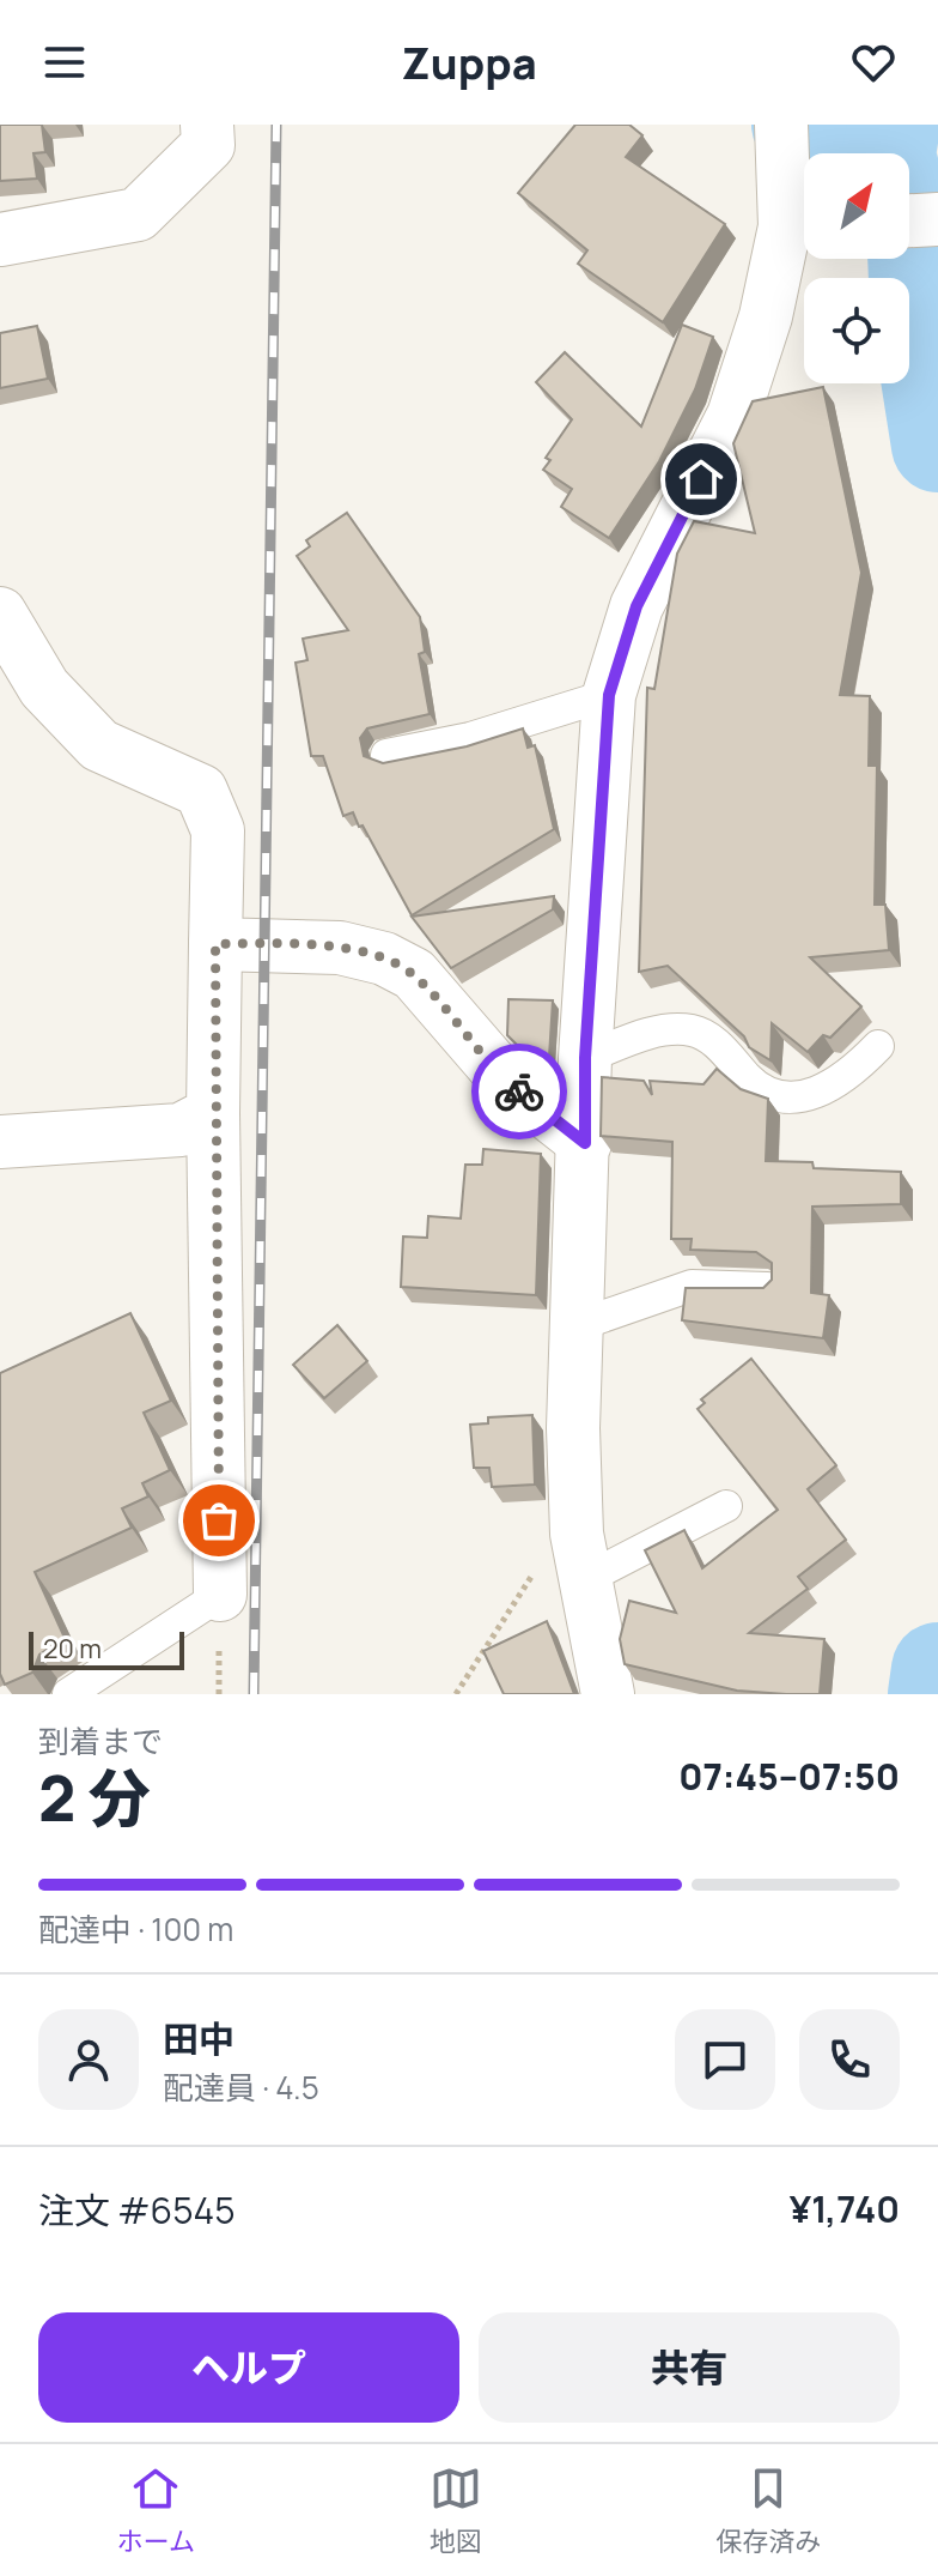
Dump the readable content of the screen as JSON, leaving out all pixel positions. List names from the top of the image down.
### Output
{
  "scale_bar": "20 m",
  "north": "top right",
  "page": {
    "header": "Zuppa",
    "scale": "20 m",
    "heading": ["2 分", "到着まで", "07:45–07:50"],
    "panel": [
      "田中",
      "配達員 · 4.5",
      "注文 #6545",
      "¥1,740"
    ],
    "bar": "配達中 · 100 m",
    "buttons": ["ヘルプ", "共有"],
    "tabs": ["ホーム", "地図", "保存済み"]
  }
}
